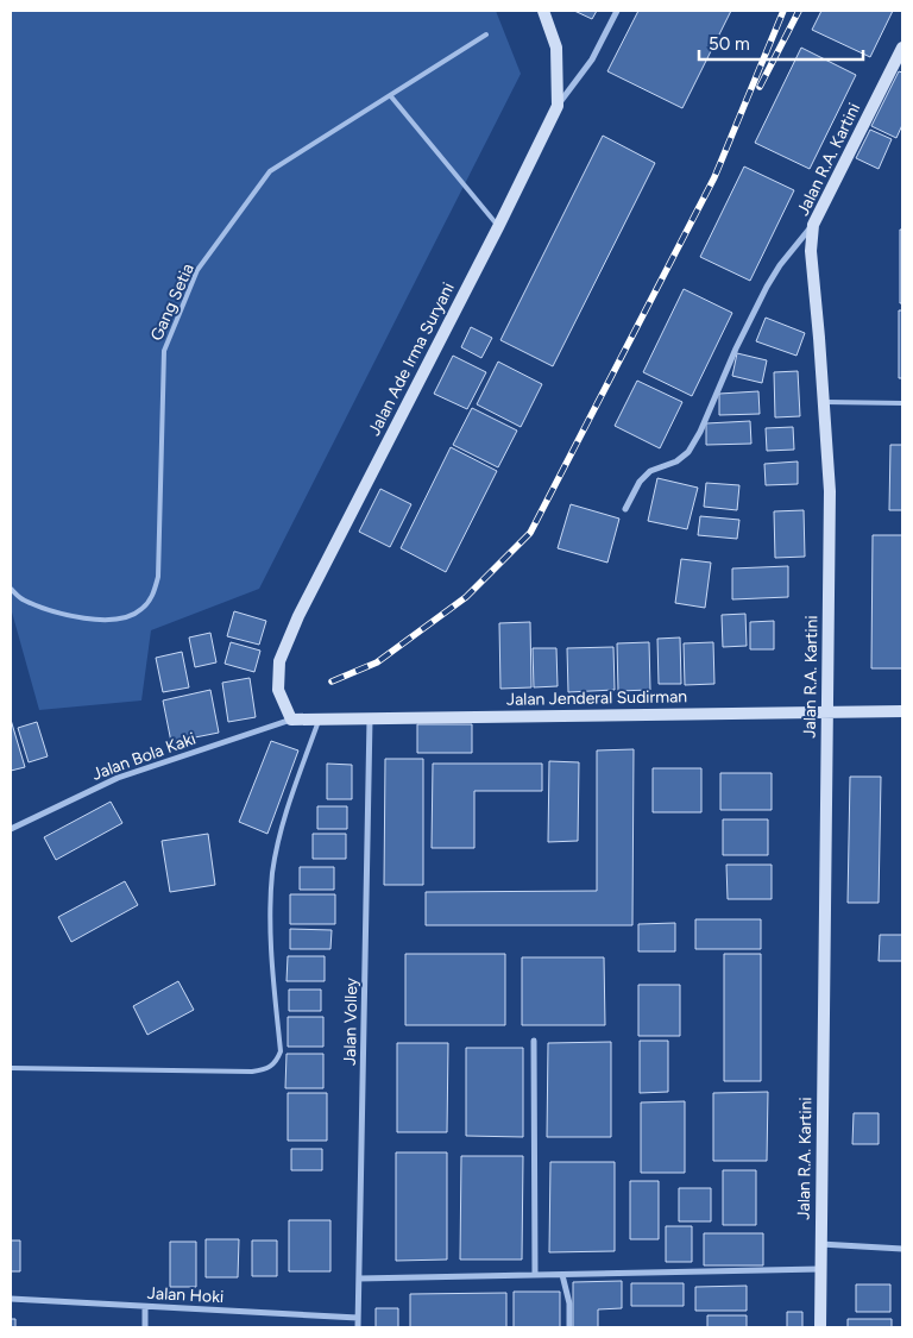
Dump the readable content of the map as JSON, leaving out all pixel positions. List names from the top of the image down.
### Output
{
  "streets": {
    "main road": ["Jalan R.A. Kartini", "Jalan Ade Irma Suryani", "Jalan Jenderal Sudirman"],
    "street": ["Jalan Bola Kaki", "Jalan Volley", "Jalan Hoki"],
    "lane": ["Gang Setia"]
  },
  "crossings": [
    ["Jalan R.A. Kartini", "Jalan Jenderal Sudirman"],
    ["Jalan Ade Irma Suryani", "Jalan Jenderal Sudirman"],
    ["Jalan Ade Irma Suryani", "Jalan Bola Kaki"],
    ["Jalan Jenderal Sudirman", "Jalan Bola Kaki"],
    ["Jalan Jenderal Sudirman", "Jalan Volley"],
    ["Jalan Volley", "Jalan Hoki"]
  ],
  "scale_bar": "50 m"
}
